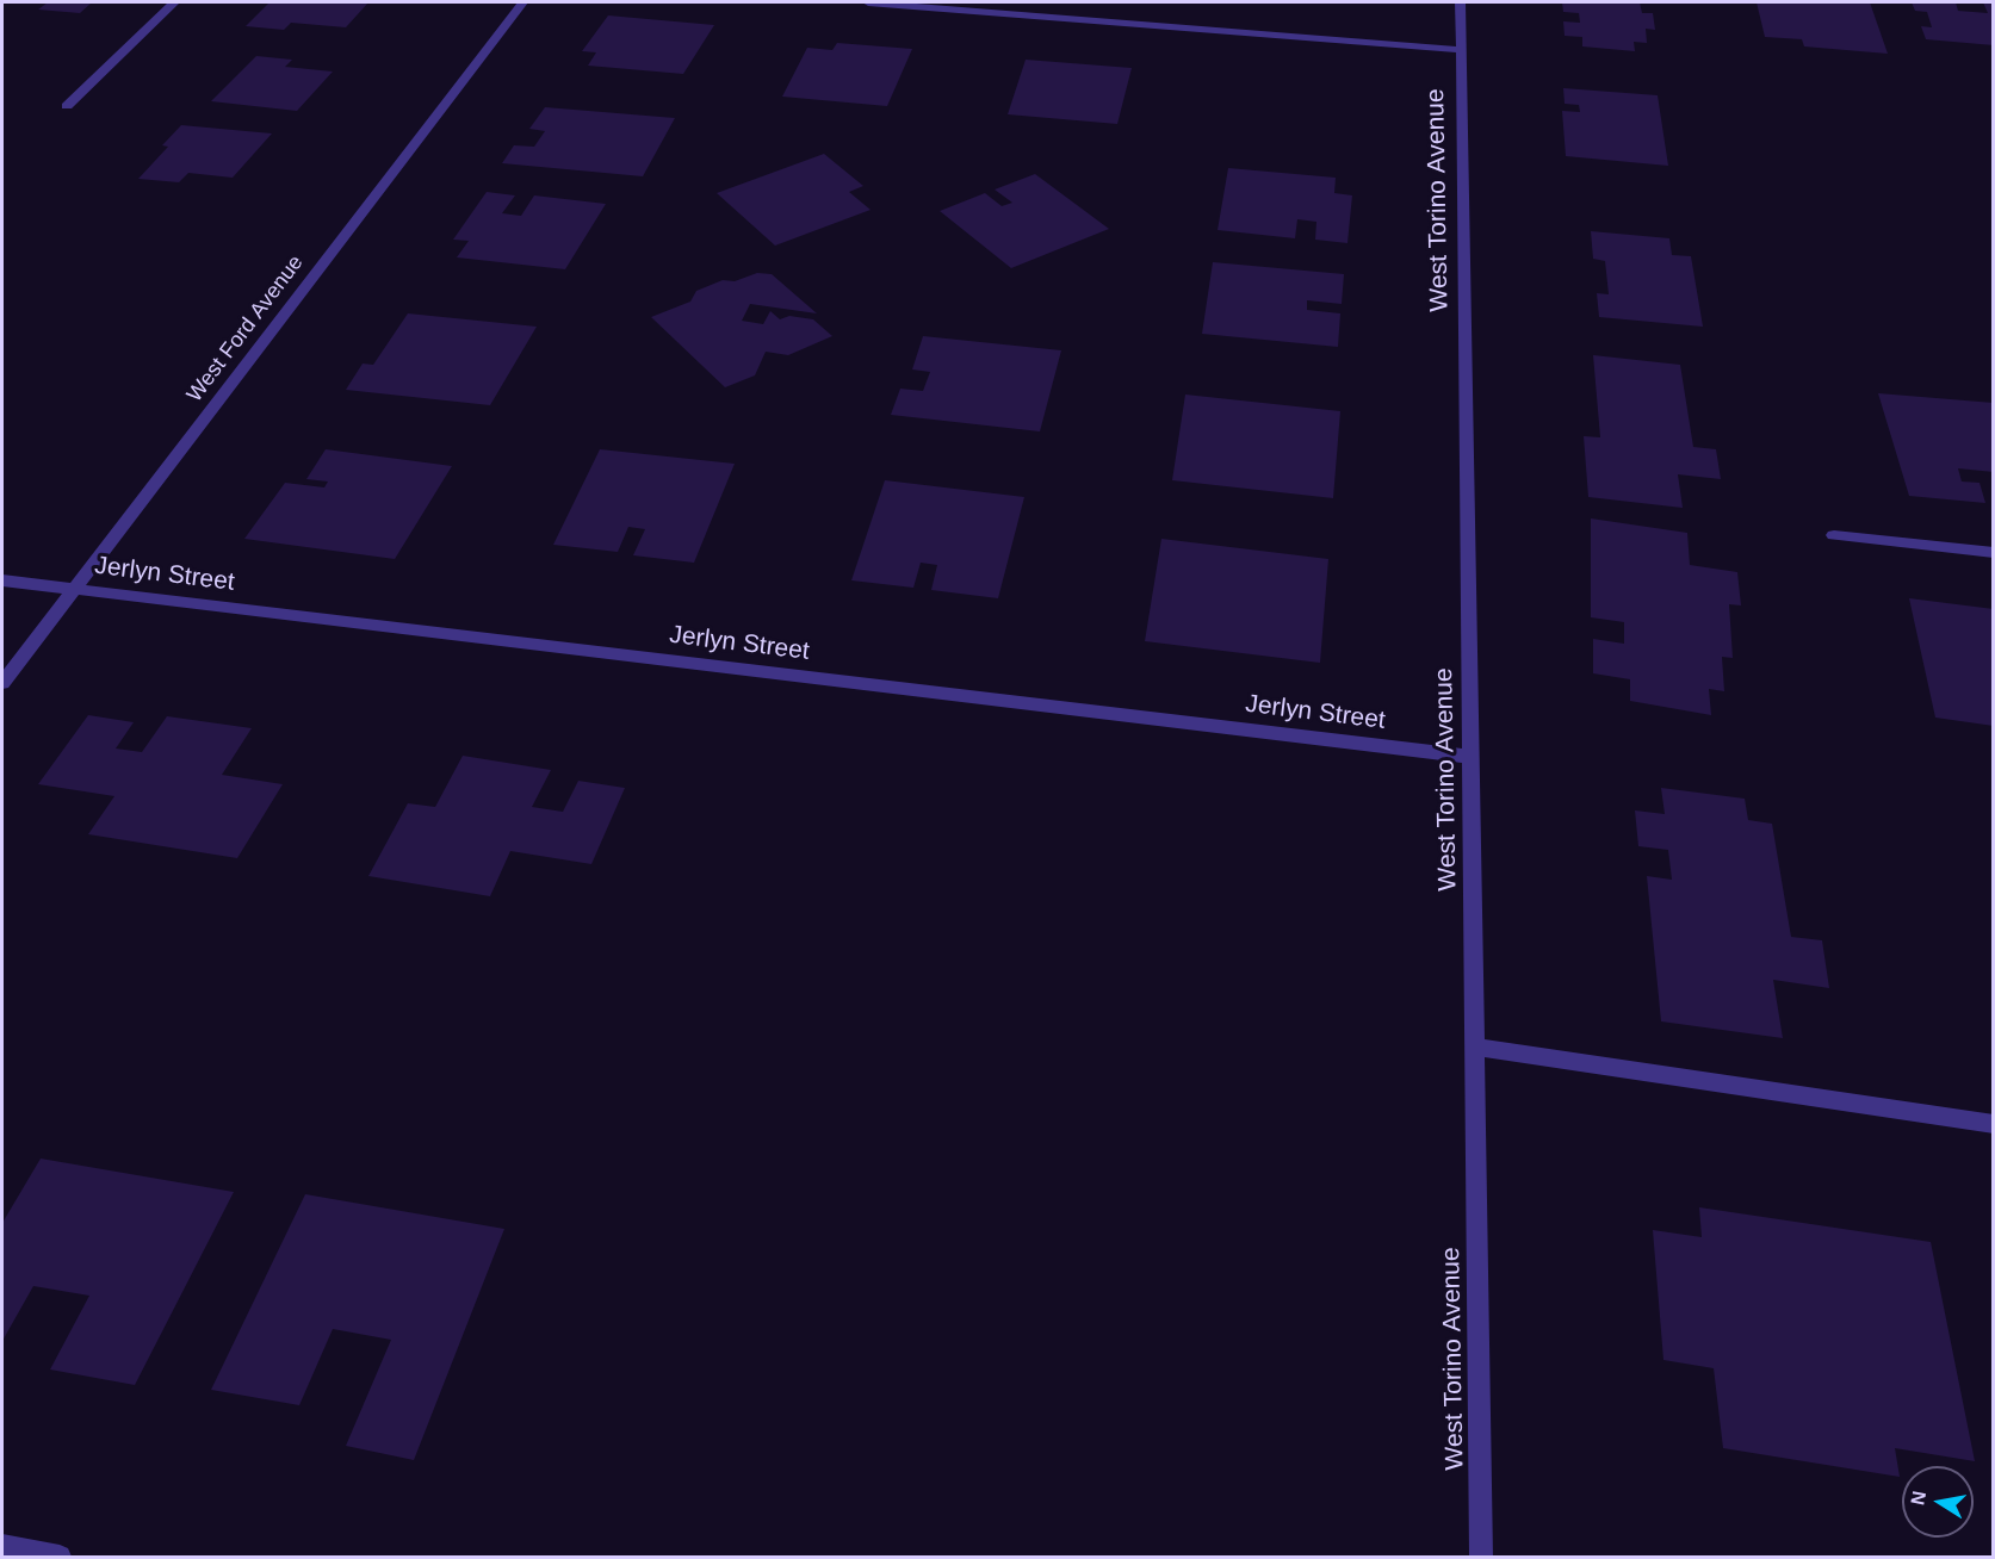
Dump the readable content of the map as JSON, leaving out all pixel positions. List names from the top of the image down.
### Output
{
  "streets": {
    "street": ["West Torino Avenue", "West Ford Avenue", "Jerlyn Street"]
  },
  "crossings": [
    ["West Torino Avenue", "Jerlyn Street"],
    ["West Ford Avenue", "Jerlyn Street"]
  ],
  "north": "left"
}
